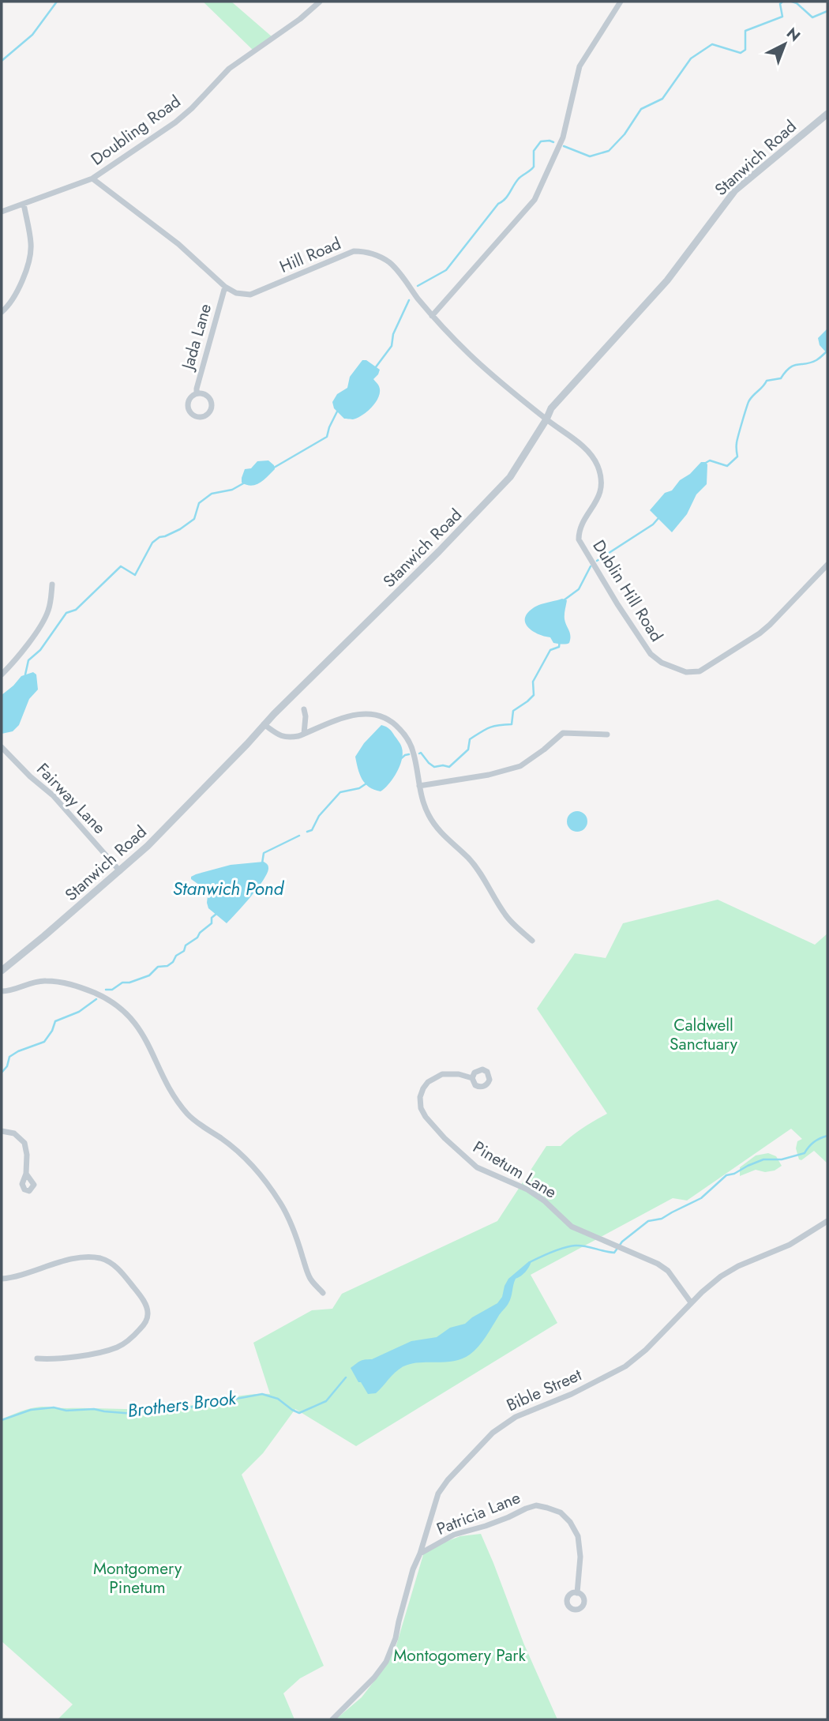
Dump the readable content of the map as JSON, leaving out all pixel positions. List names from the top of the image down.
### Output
{
  "streets": {
    "street": [
      "Doubling Road",
      "Stanwich Road",
      "Hill Road",
      "Jada Lane",
      "Dublin Hill Road",
      "Fairway Lane",
      "Pinetum Lane",
      "Bible Street",
      "Patricia Lane"
    ]
  },
  "crossings": [
    ["Doubling Road", "Hill Road"],
    ["Stanwich Road", "Hill Road"],
    ["Stanwich Road", "Dublin Hill Road"],
    ["Stanwich Road", "Fairway Lane"],
    ["Hill Road", "Jada Lane"],
    ["Hill Road", "Dublin Hill Road"],
    ["Pinetum Lane", "Bible Street"],
    ["Bible Street", "Patricia Lane"]
  ],
  "water": ["Stanwich Pond", "Brothers Brook"],
  "parks": ["Caldwell Sanctuary", "Montgomery Pinetum", "Montogomery Park"],
  "north": "top right"
}
